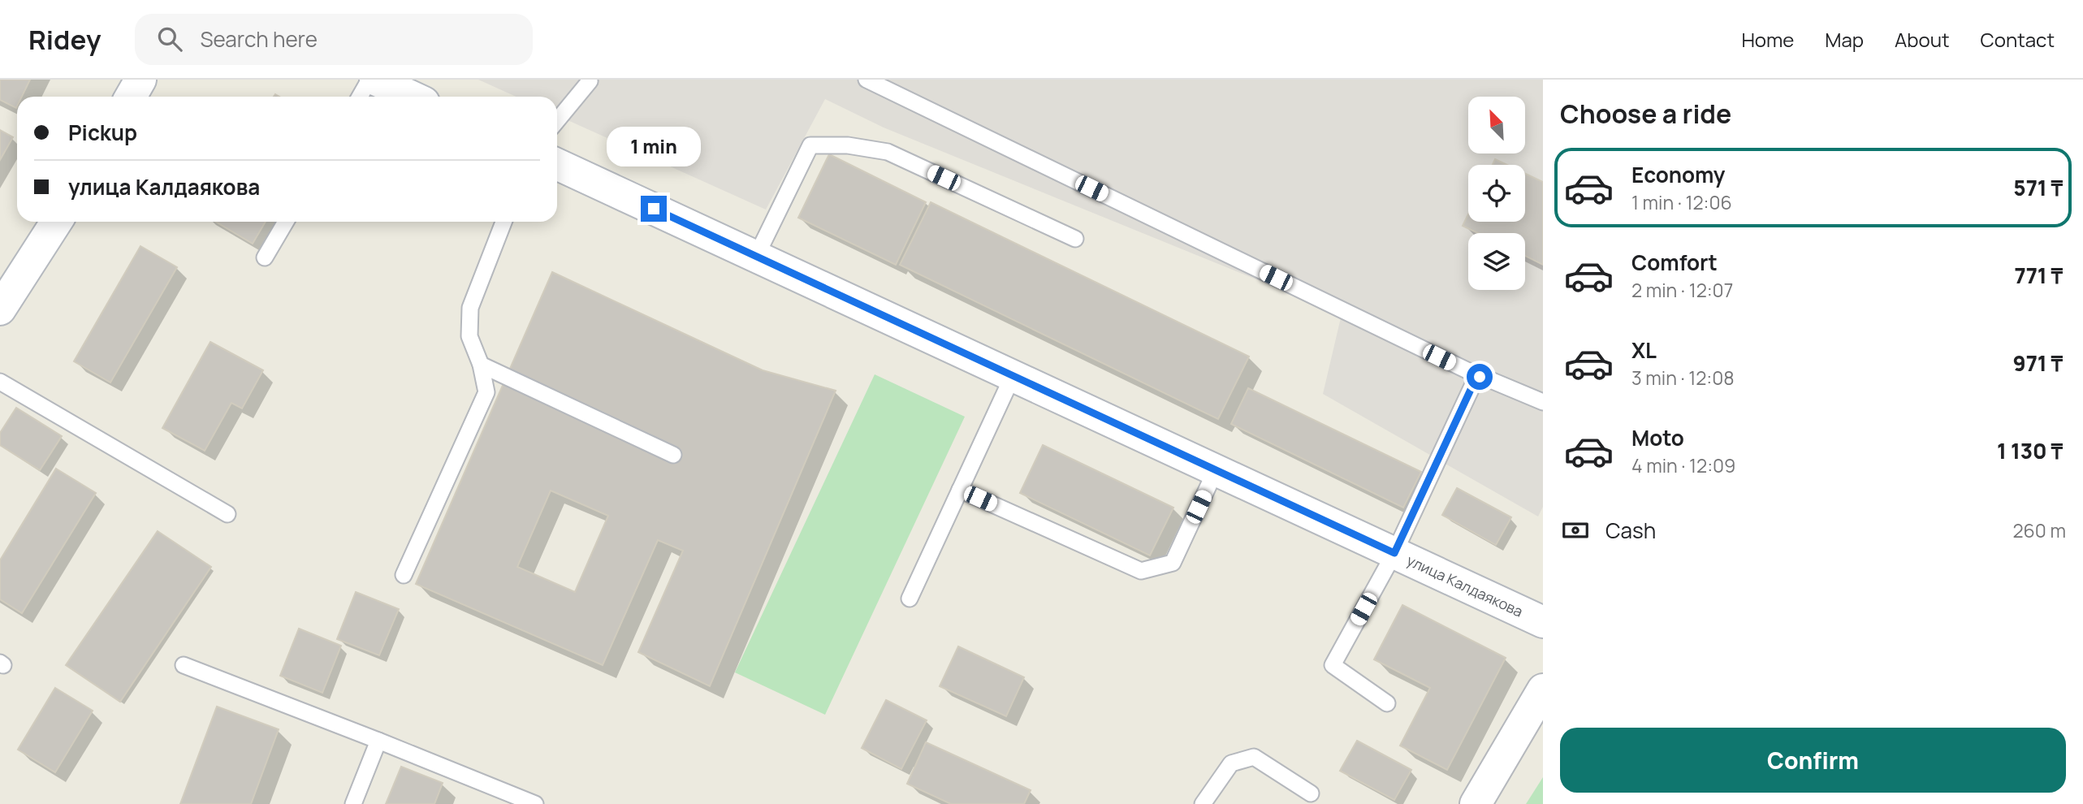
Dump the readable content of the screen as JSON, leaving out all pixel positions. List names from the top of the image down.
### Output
{
  "streets": {
    "street": ["улица Калдаякова"]
  },
  "north": "top left",
  "page": {
    "header": "Ridey",
    "search": "Search here",
    "nav": [
      "Home",
      "Map",
      "About",
      "Contact"
    ],
    "heading": "Choose a ride",
    "banner": ["Pickup", "улица Калдаякова"],
    "bubble": "1 min",
    "list": [
      {
        "name": "Economy",
        "note": "1 min · 12:06",
        "value": "571 ₸"
      },
      {
        "name": "Comfort",
        "note": "2 min · 12:07",
        "value": "771 ₸"
      },
      {
        "name": "XL",
        "note": "3 min · 12:08",
        "value": "971 ₸"
      },
      {
        "name": "Moto",
        "note": "4 min · 12:09",
        "value": "1 130 ₸"
      }
    ],
    "pay": ["Cash", "260 m"],
    "buttons": "Confirm"
  }
}
